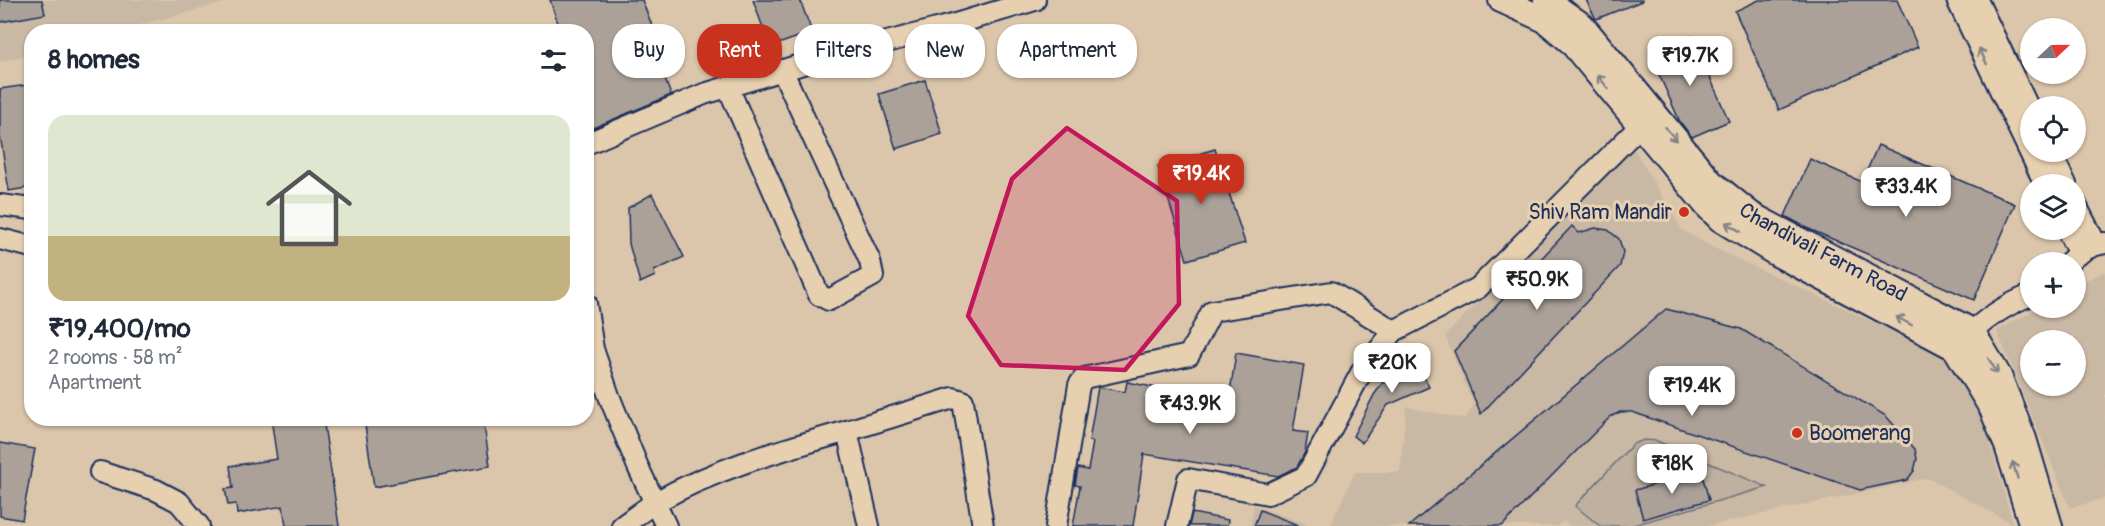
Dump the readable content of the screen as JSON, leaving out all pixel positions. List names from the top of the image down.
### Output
{
  "places": ["Shiv Ram Mandir", "Boomerang"],
  "north": "right",
  "page": {
    "map_buttons": ["+", "−"],
    "chip": [
      "Buy",
      "Rent",
      "Filters",
      "New",
      "Apartment"
    ],
    "heading": "8 homes",
    "price": [
      "₹19.7K",
      "₹19.4K",
      "₹33.4K",
      "₹50.9K",
      "₹20K",
      "₹19.4K",
      "₹43.9K",
      "₹18K"
    ],
    "list": [
      {
        "name": "₹19,400/mo",
        "note": "2 rooms · 58 m² · Apartment"
      }
    ]
  }
}
